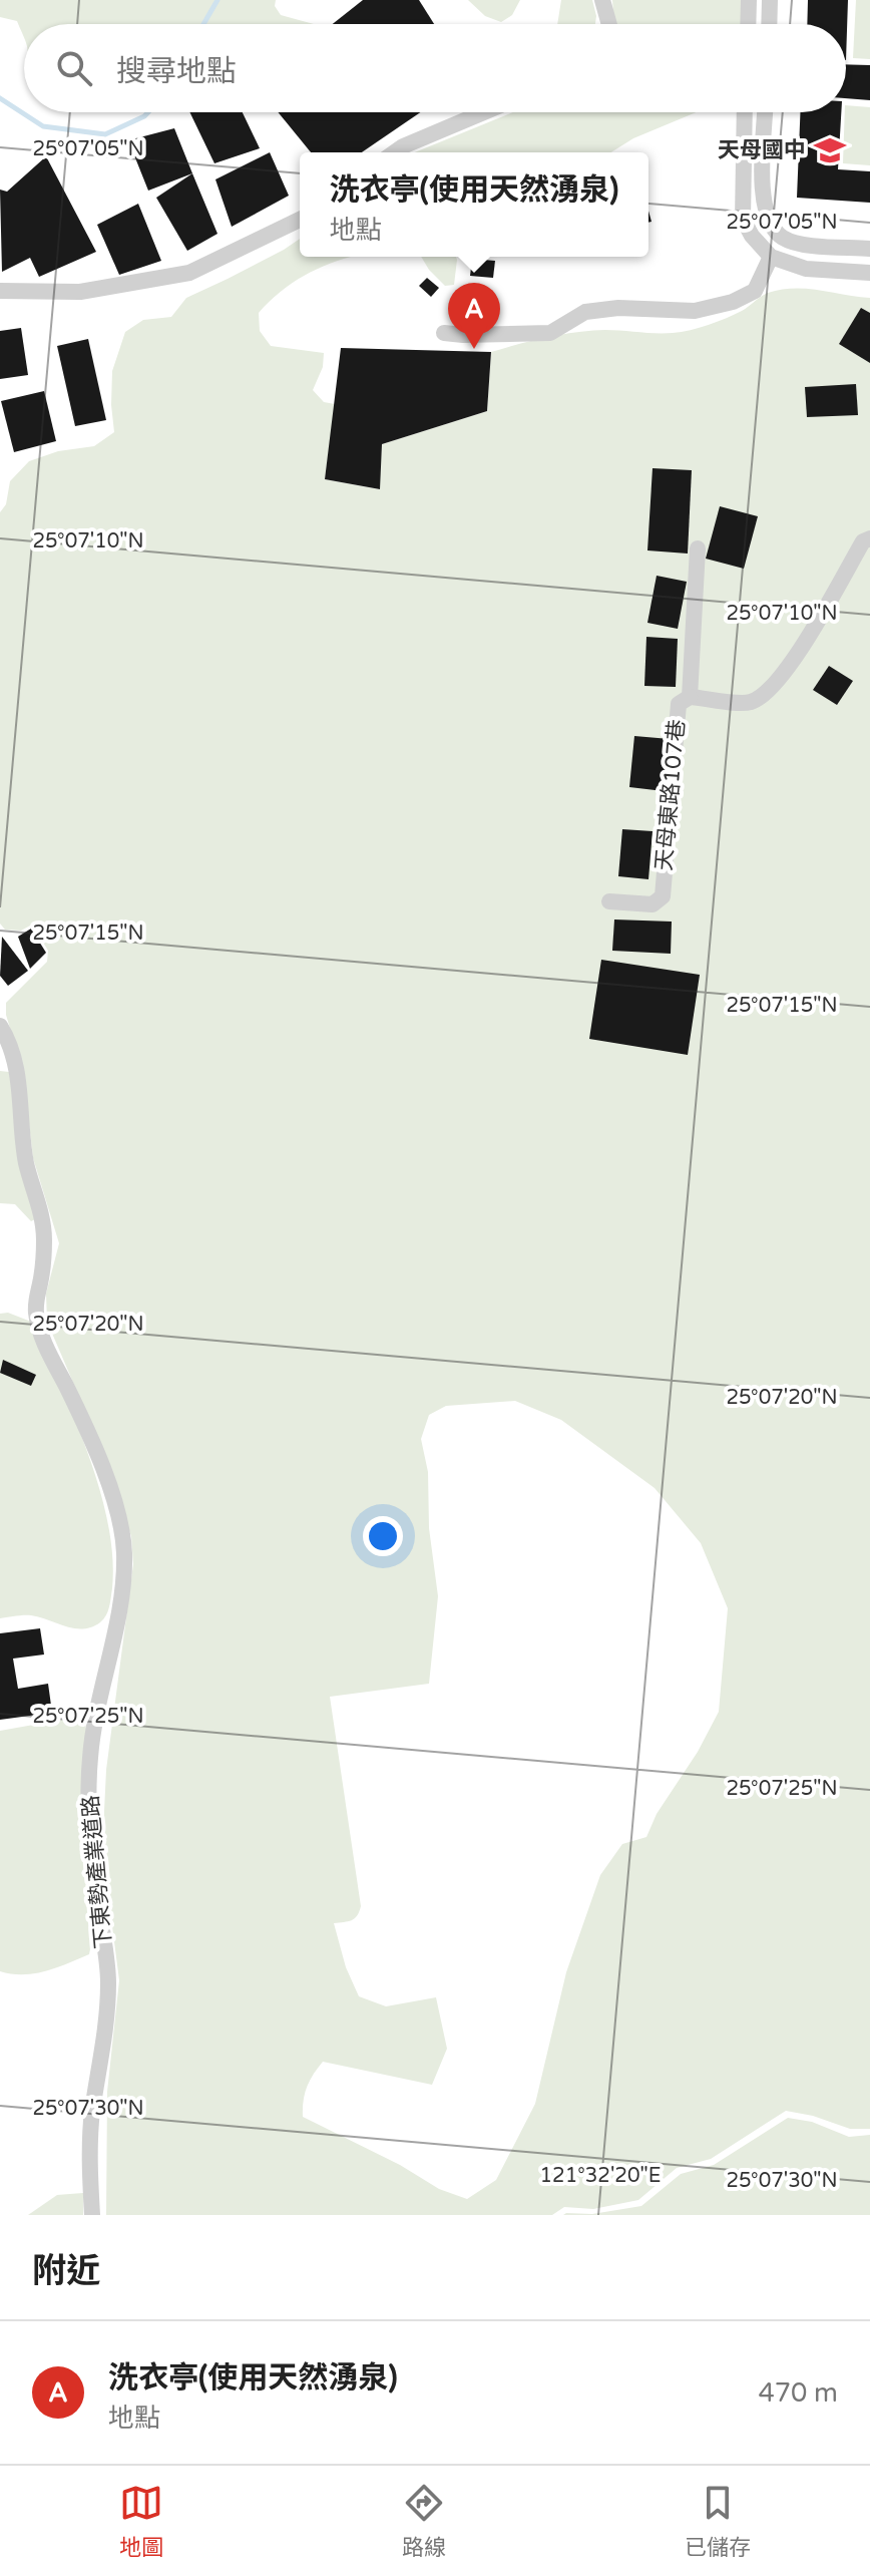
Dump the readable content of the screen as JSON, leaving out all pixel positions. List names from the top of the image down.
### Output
{
  "streets": {
    "street": ["天母東路107巷", "下東勢產業道路"]
  },
  "places": {
    "school or university": ["天母國中"]
  },
  "page": {
    "search": "搜尋地點",
    "popup": ["洗衣亭(使用天然湧泉)", "地點"],
    "pins": "A",
    "heading": "附近",
    "list": [
      {
        "mark": "A",
        "name": "洗衣亭(使用天然湧泉)",
        "note": "地點",
        "value": "470 m"
      }
    ],
    "nav": ["地圖", "路線", "已儲存"]
  },
  "coordinates": [
    "25°07'05\"N",
    "25°07'10\"N",
    "25°07'15\"N",
    "25°07'20\"N",
    "25°07'25\"N",
    "25°07'30\"N",
    "121°32'20\"E"
  ]
}
